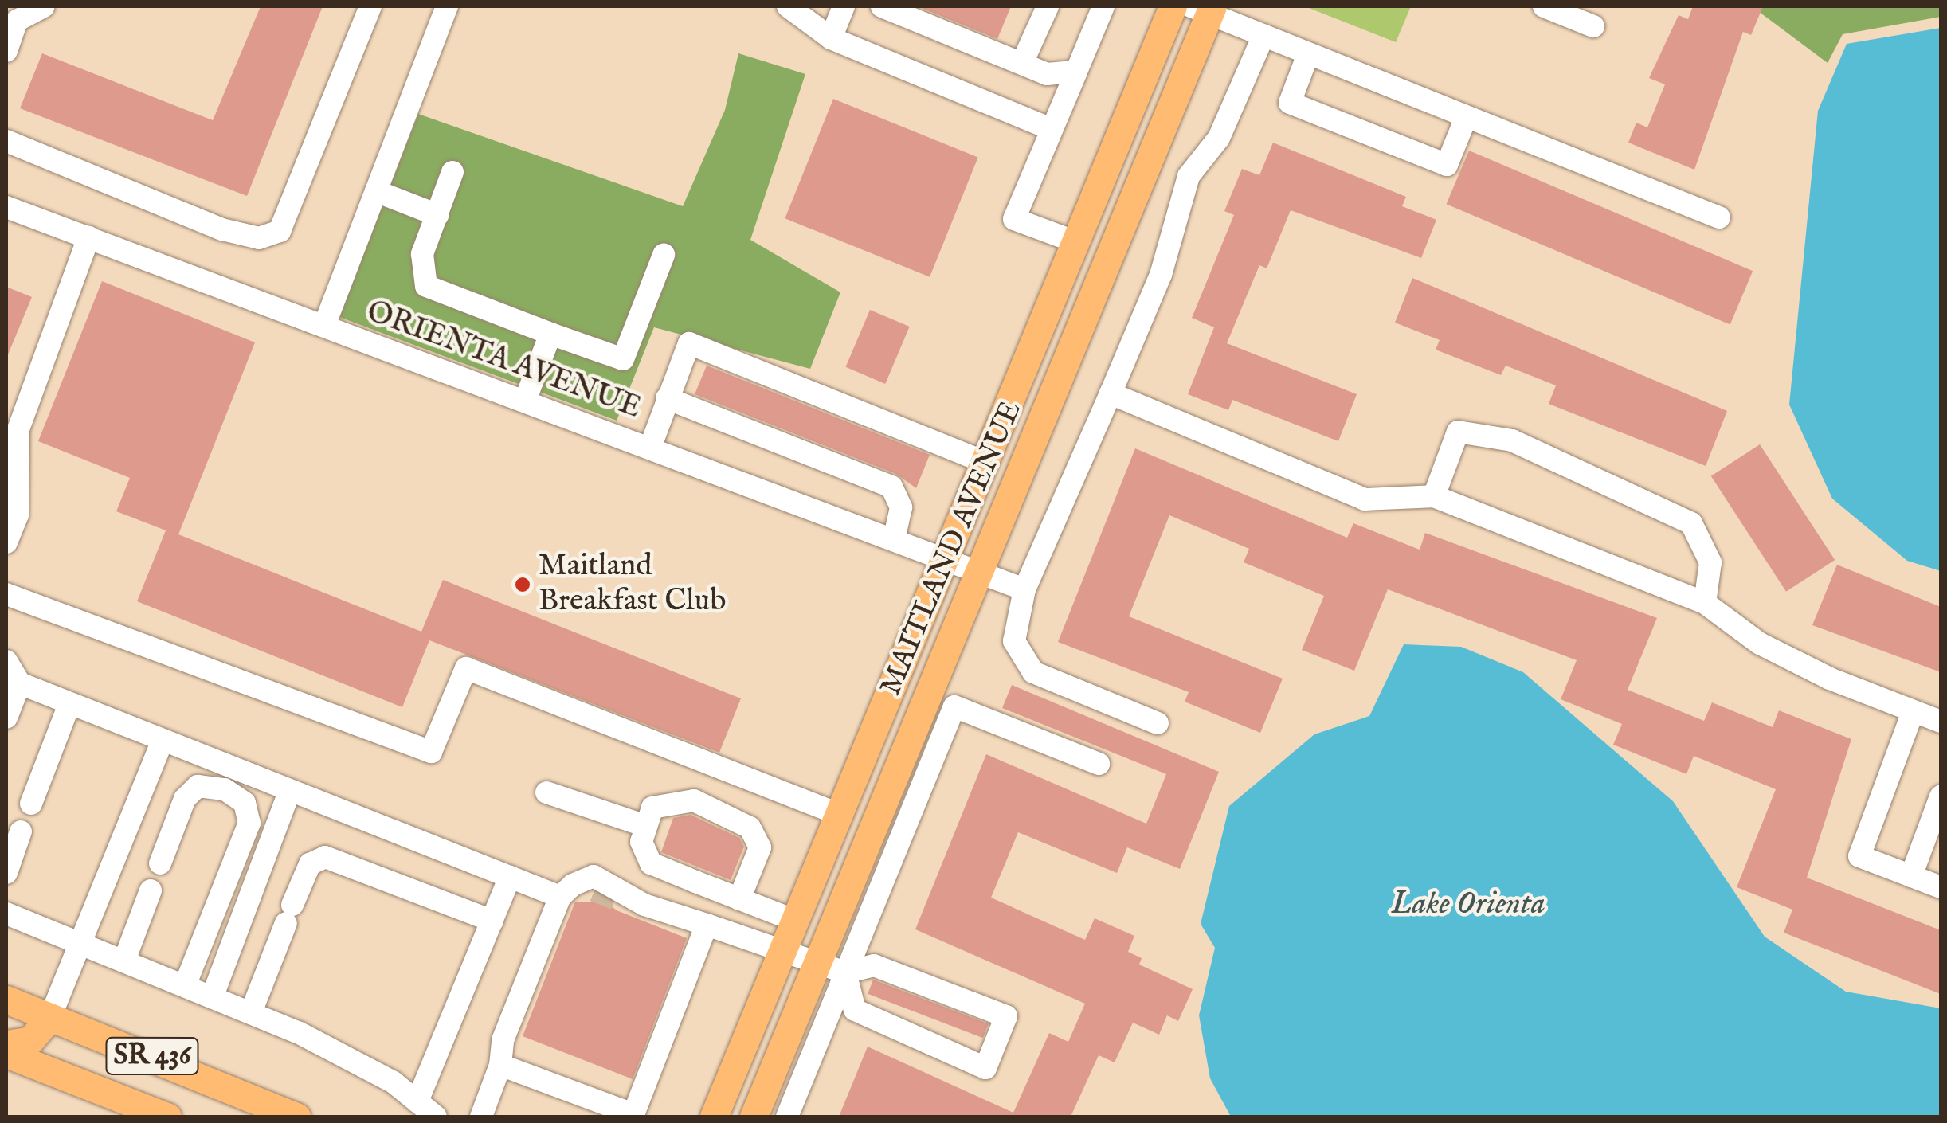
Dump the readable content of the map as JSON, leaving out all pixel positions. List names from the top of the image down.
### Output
{
  "streets": {
    "main road": ["MAITLAND AVENUE", "SR 436"],
    "street": ["ORIENTA AVENUE"]
  },
  "crossings": [
    ["ORIENTA AVENUE", "MAITLAND AVENUE"]
  ],
  "water": ["Lake Orienta"],
  "places": ["Maitland Breakfast Club"]
}
